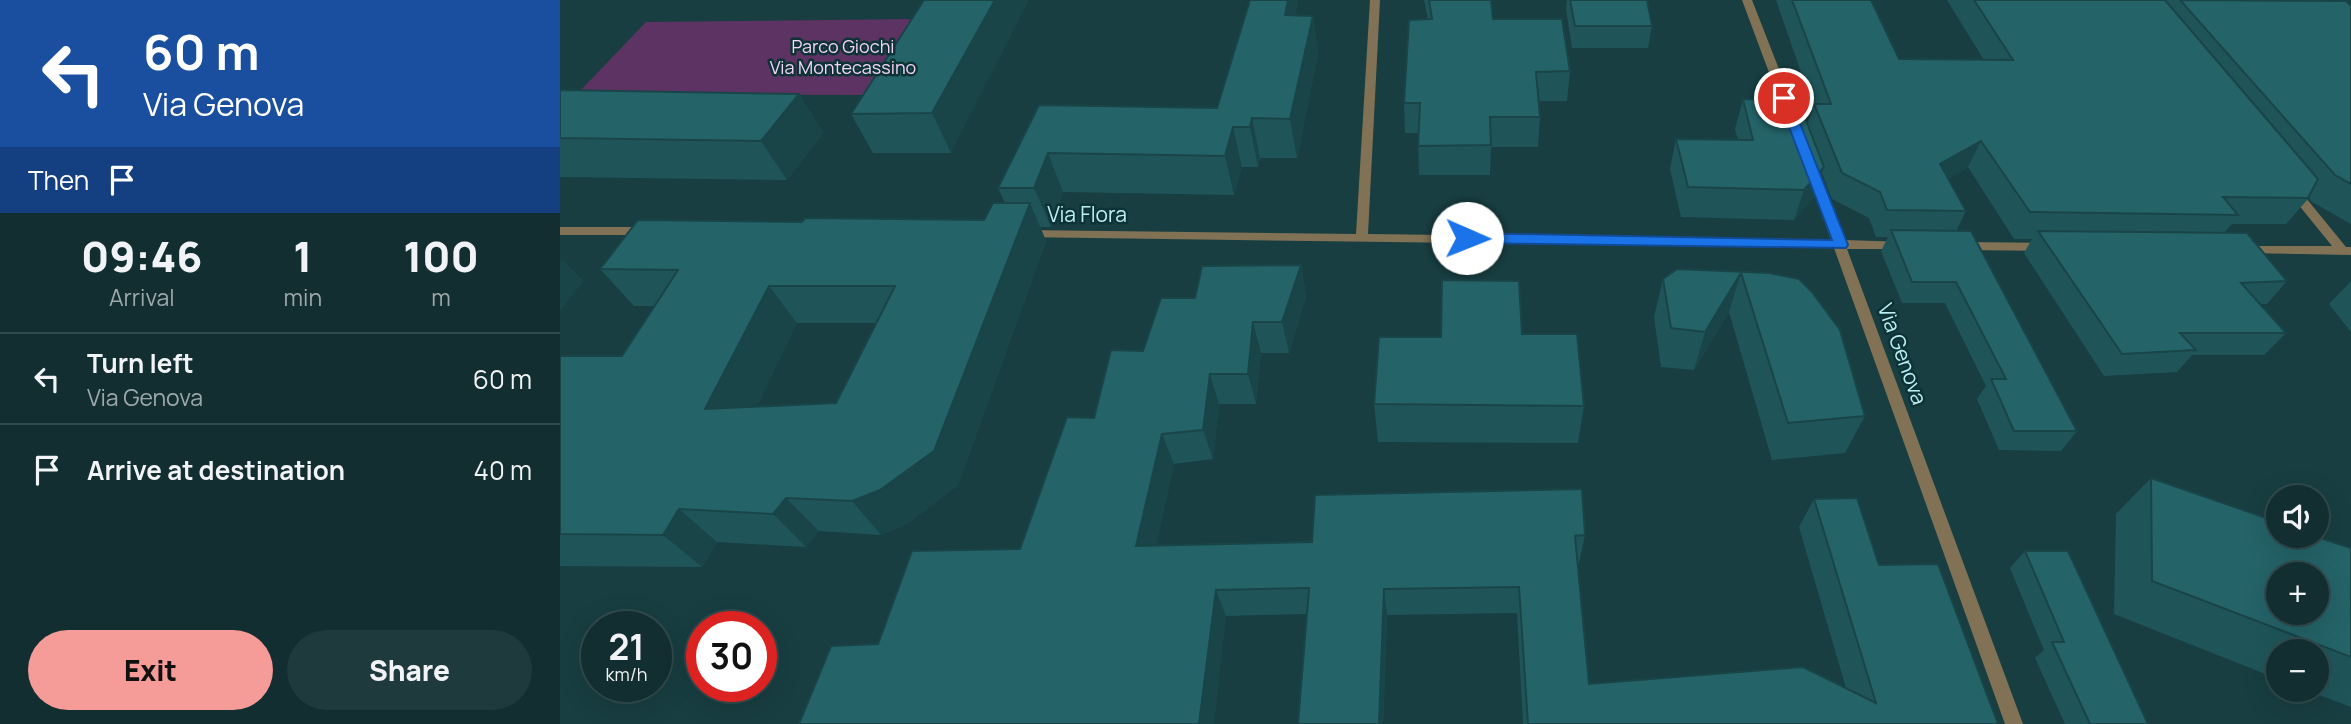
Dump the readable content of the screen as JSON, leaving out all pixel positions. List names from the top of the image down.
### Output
{
  "streets": {
    "street": ["Via Flora", "Via Genova"]
  },
  "crossings": [
    ["Via Flora", "Via Genova"]
  ],
  "parks": ["Parco Giochi Via Montecassino"],
  "page": {
    "turn": ["60 m", "Via Genova"],
    "then": "Then",
    "eta": [
      "09:46",
      "Arrival",
      "1",
      "min",
      "100",
      "m"
    ],
    "list": [
      {
        "name": "Turn left",
        "note": "Via Genova",
        "value": "60 m"
      },
      {
        "name": "Arrive at destination",
        "value": "40 m"
      }
    ],
    "map_buttons": ["+", "−"],
    "speed": "21 km/h",
    "limit": "30",
    "buttons": ["Exit", "Share"]
  }
}
